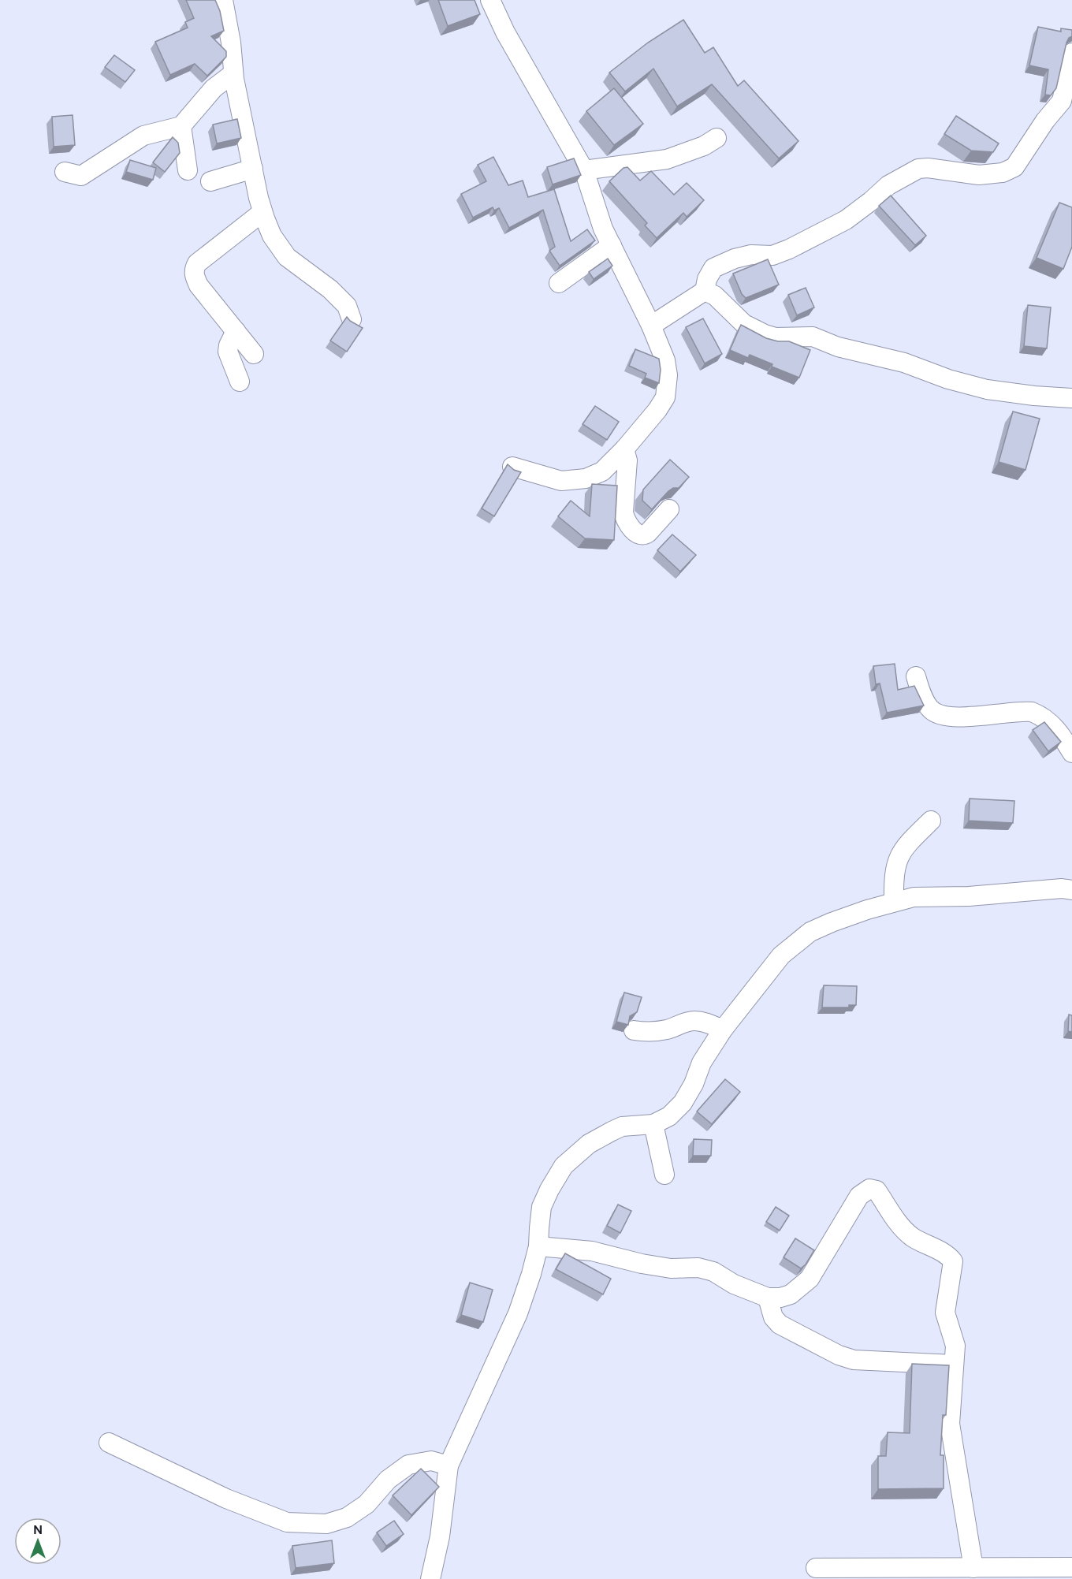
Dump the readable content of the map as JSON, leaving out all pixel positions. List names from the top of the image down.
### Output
{
  "north": "top"
}
